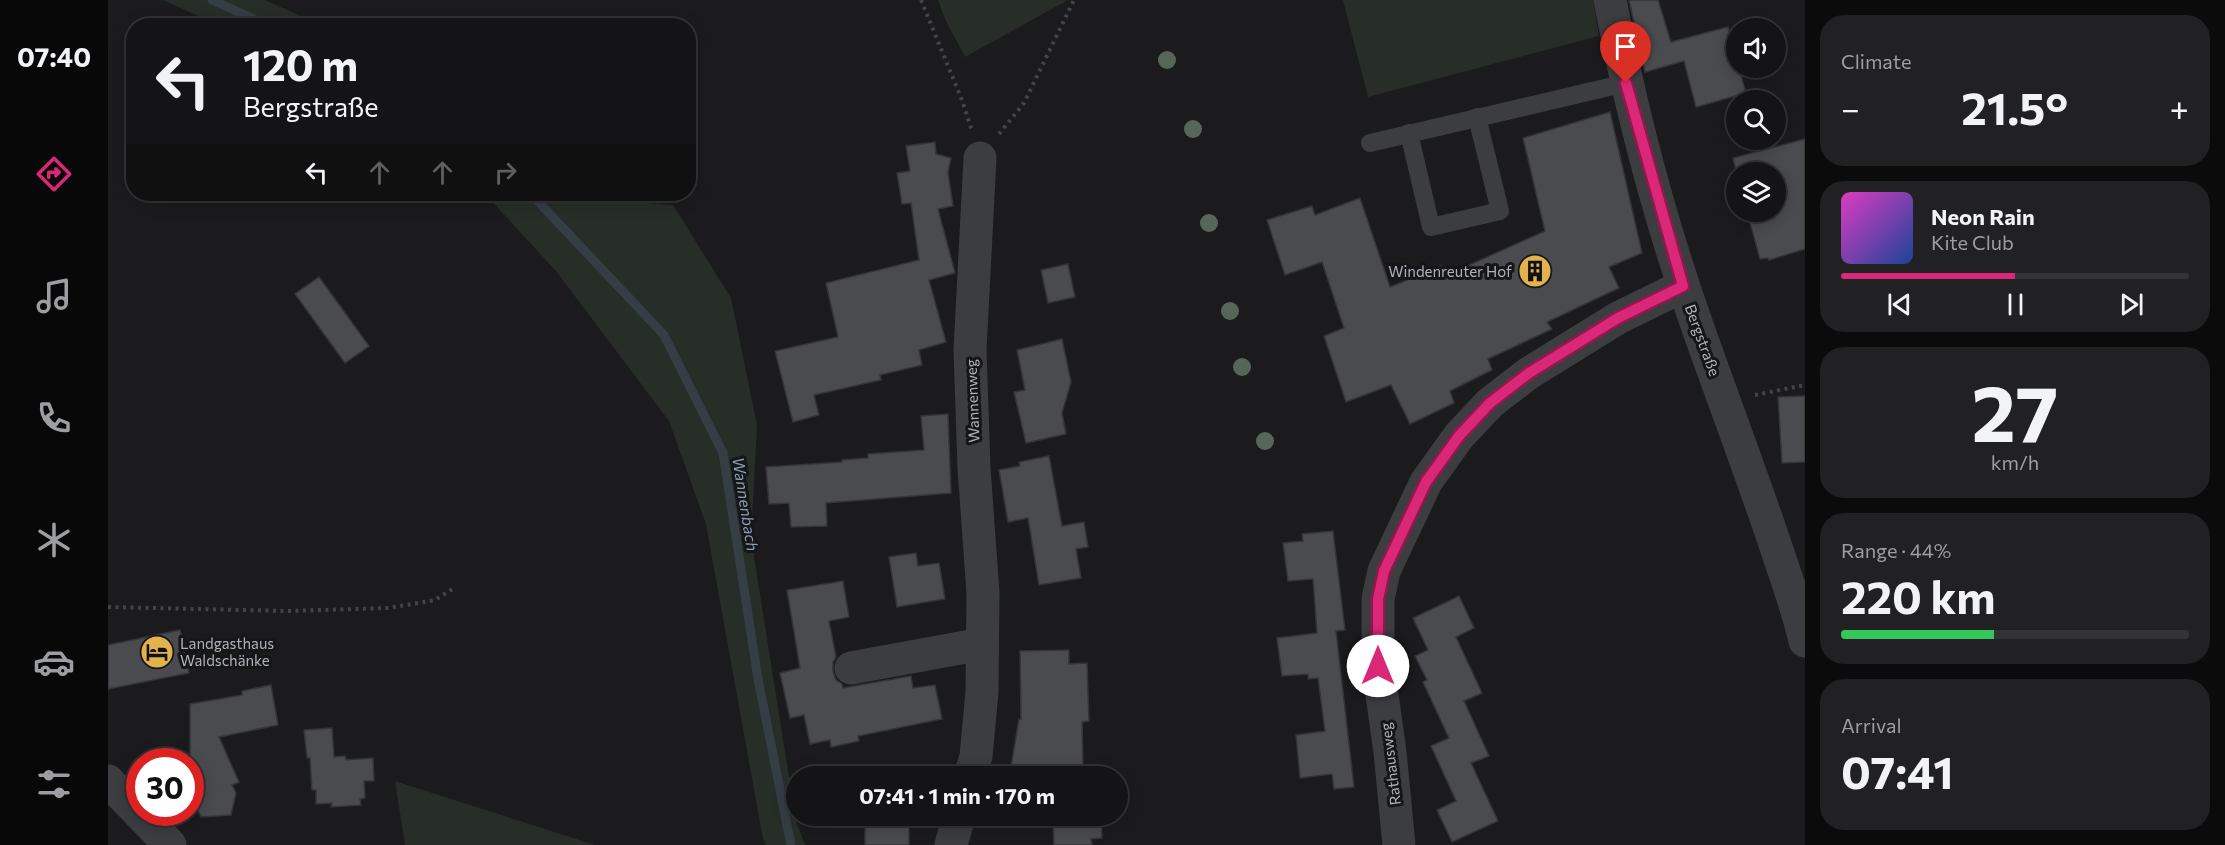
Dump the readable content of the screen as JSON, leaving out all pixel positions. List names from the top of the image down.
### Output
{
  "streets": {
    "street": ["Bergstraße", "Wannenweg", "Rathausweg"]
  },
  "crossings": [
    ["Bergstraße", "Rathausweg"]
  ],
  "water": ["Wannenbach"],
  "places": {
    "building": ["Windenreuter Hof"],
    "hotel": ["Landgasthaus Waldschänke"]
  },
  "page": {
    "tabs": "07:40",
    "tile": [
      "Climate",
      ["27", "km/h"],
      ["Range · 44%", "220 km"],
      ["Arrival", "07:41"]
    ],
    "turn": ["120 m", "Bergstraße"],
    "heat": ["−", "21.5°", "+"],
    "song": ["Neon Rain", "Kite Club"],
    "limit": "30",
    "trip": "07:41 · 1 min · 170 m"
  }
}
